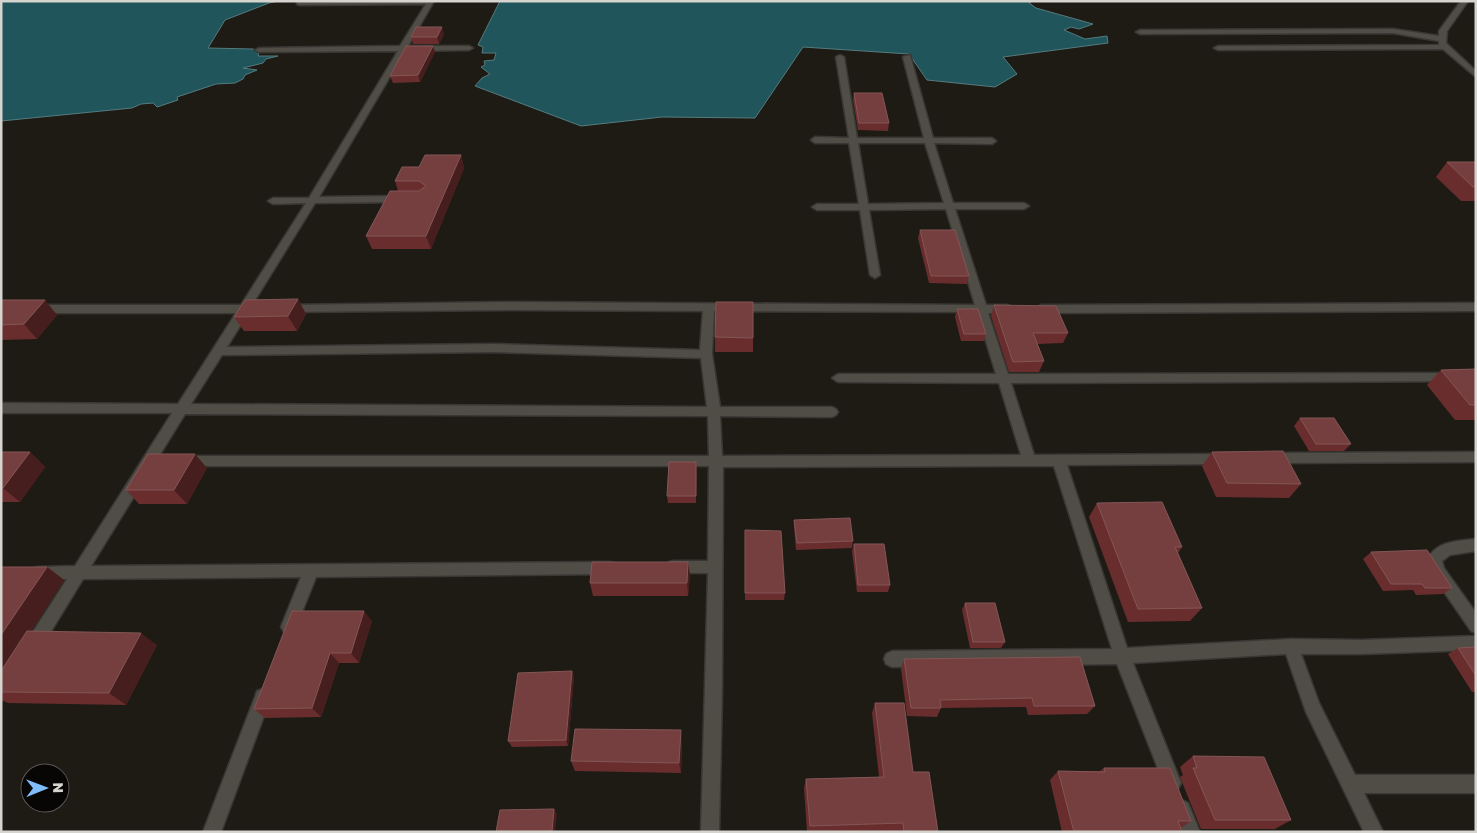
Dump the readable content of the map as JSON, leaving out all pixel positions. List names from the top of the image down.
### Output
{
  "north": "right"
}
